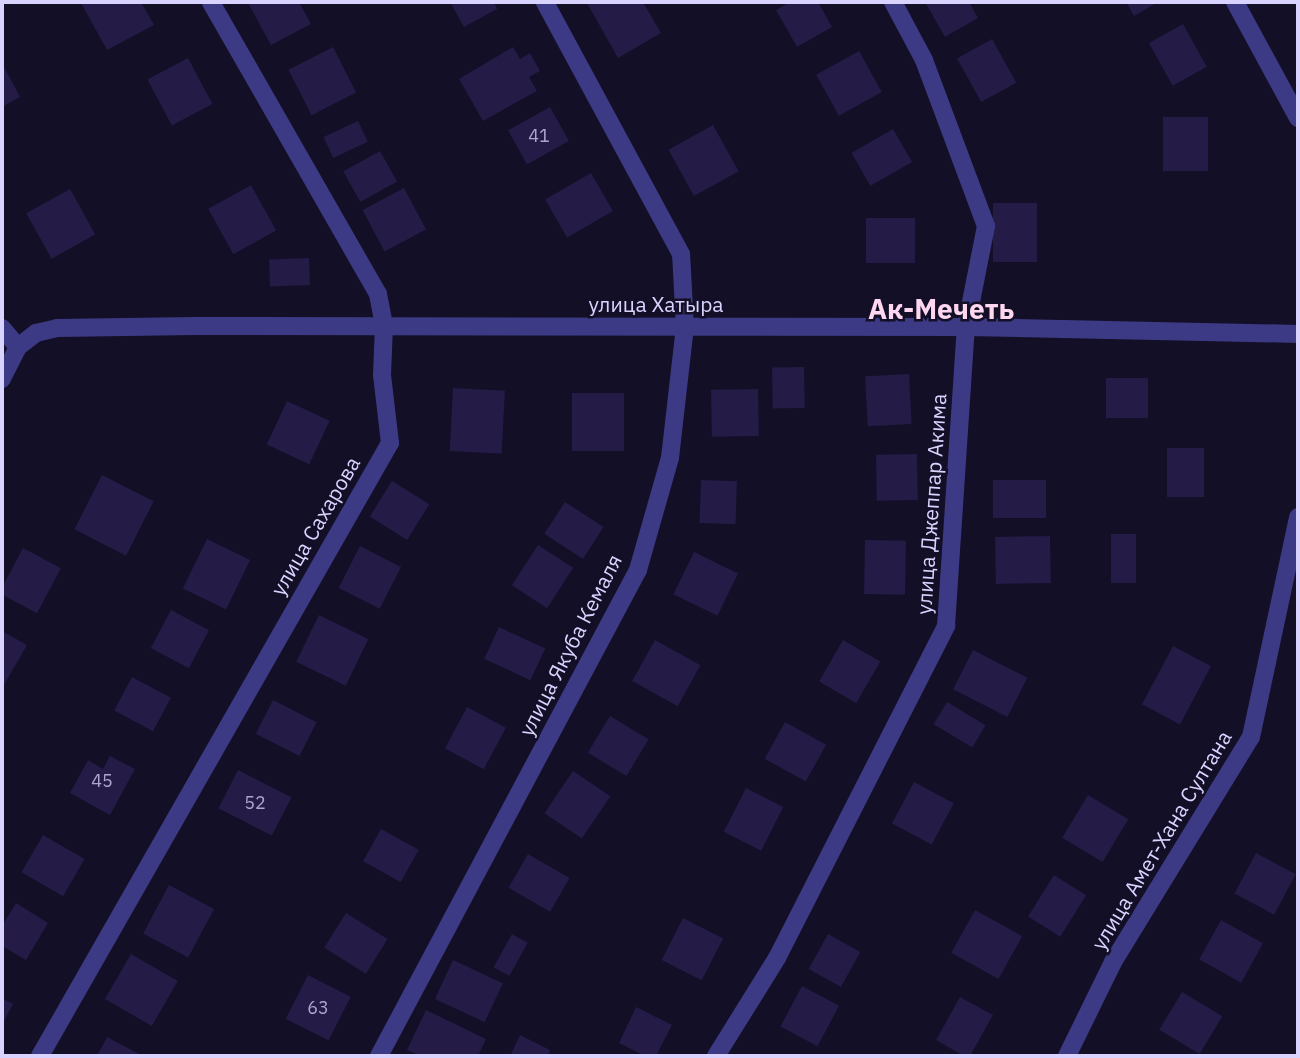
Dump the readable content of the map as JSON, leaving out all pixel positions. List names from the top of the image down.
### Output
{
  "streets": {
    "street": [
      "улица Хатыра",
      "улица Джеппар Акима",
      "улица Сахарова",
      "улица Якуба Кемаля",
      "улица Амет-Хана Султана"
    ]
  },
  "crossings": [
    ["улица Хатыра", "улица Джеппар Акима"],
    ["улица Хатыра", "улица Сахарова"],
    ["улица Хатыра", "улица Якуба Кемаля"]
  ],
  "districts": ["Ак-Мечеть"],
  "house_numbers": [
    "41",
    "45",
    "52",
    "63"
  ]
}
